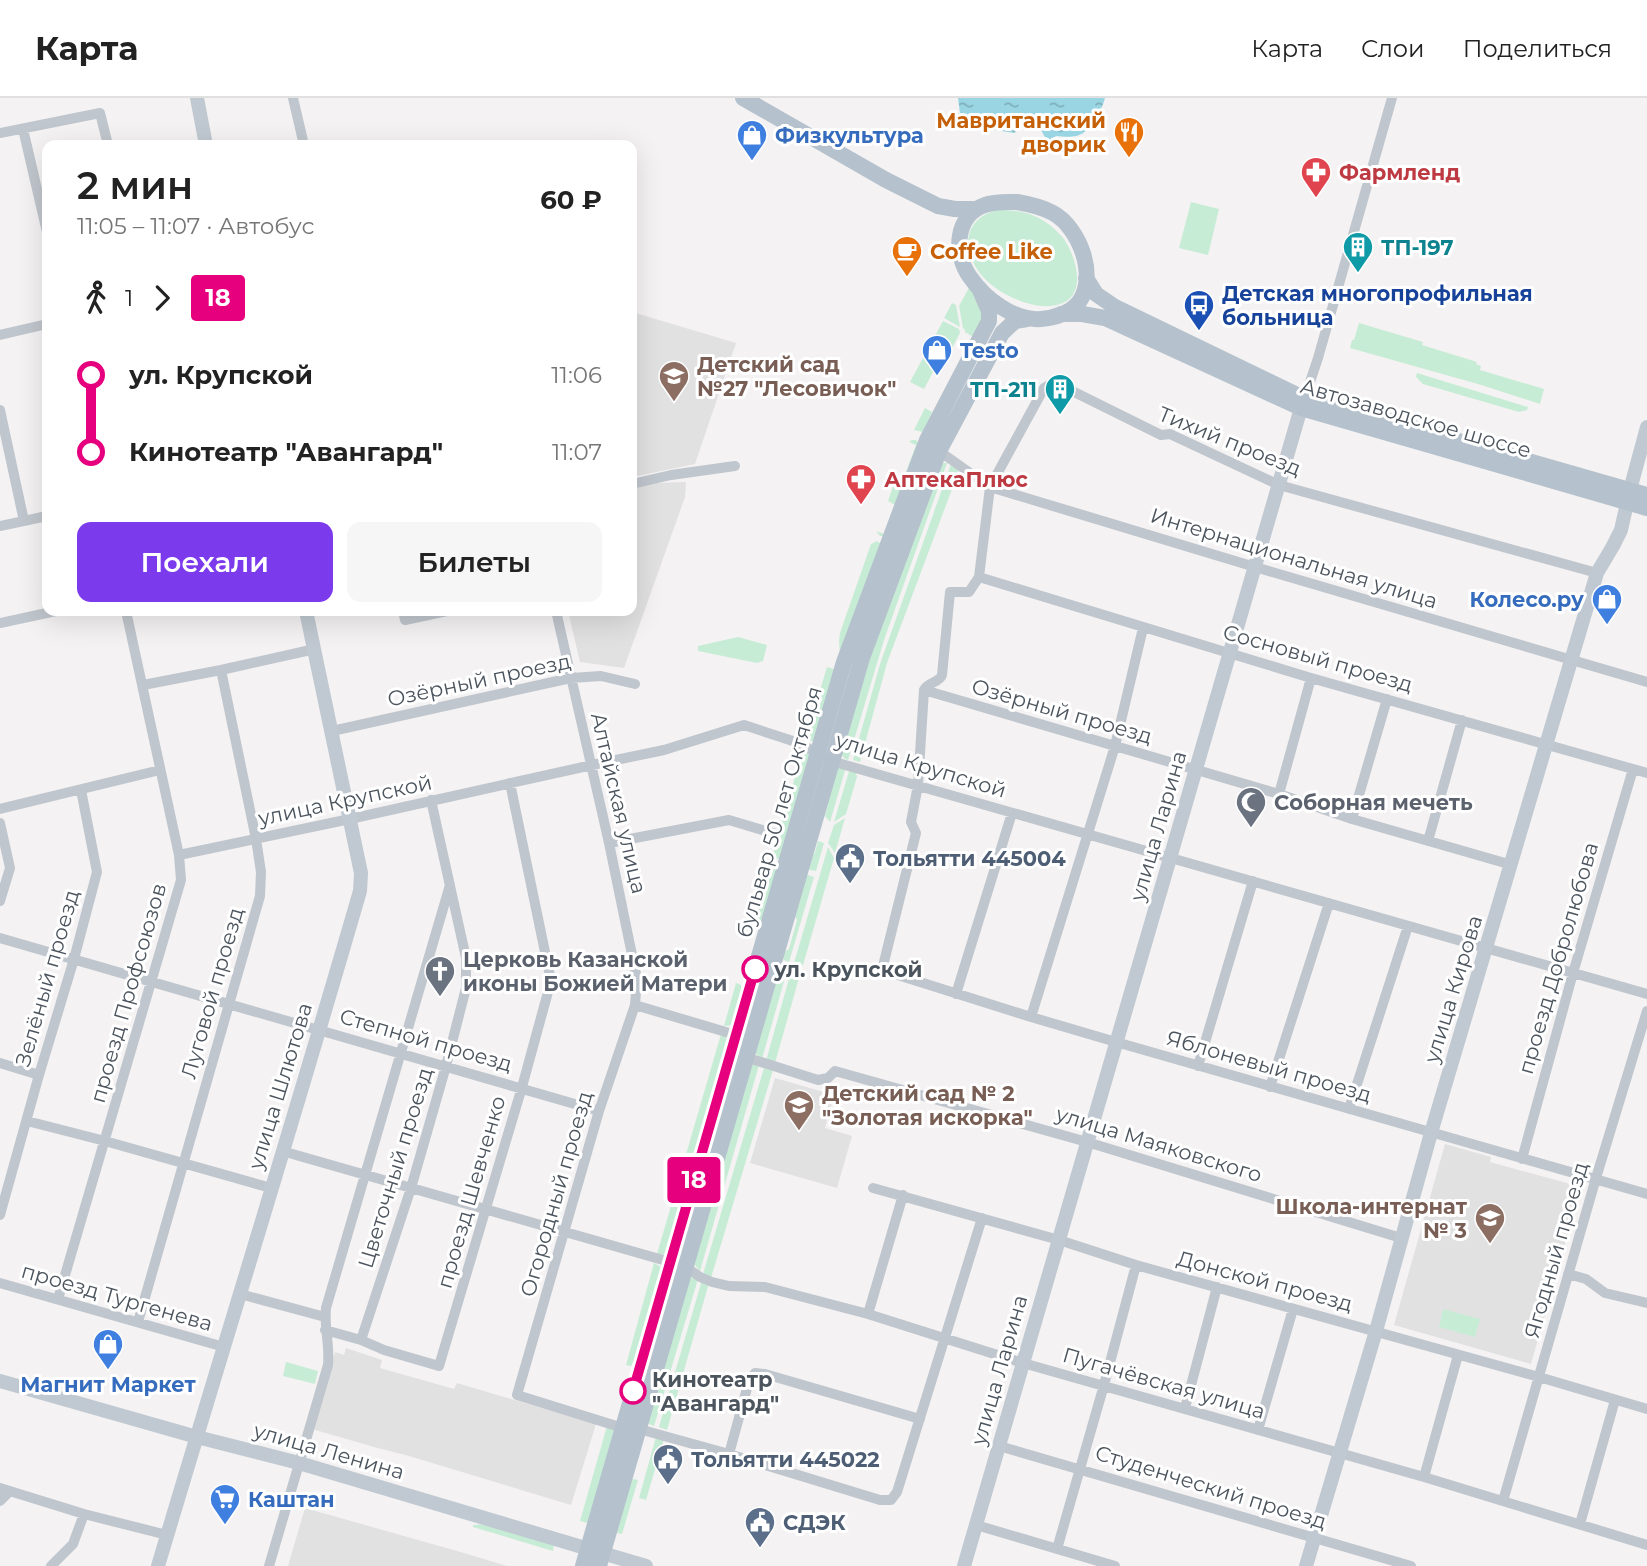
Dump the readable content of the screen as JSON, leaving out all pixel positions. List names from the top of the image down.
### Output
{
  "streets": {
    "main road": ["Автозаводское шоссе", "бульвар 50 лет Октября"],
    "street": [
      "Тихий проезд",
      "Интернациональная улица",
      "Сосновый проезд",
      "Озёрный проезд",
      "улица Крупской",
      "Алтайская улица",
      "улица Ларина",
      "проезд Добролюбова",
      "Зелёный проезд",
      "улица Кирова",
      "проезд Профсоюзов",
      "Луговой проезд",
      "Степной проезд",
      "Яблоневый проезд",
      "улица Шлютова",
      "улица Маяковского",
      "Цветочный проезд",
      "проезд Шевченко",
      "Огородный проезд",
      "Ягодный проезд",
      "Донской проезд",
      "проезд Тургенева",
      "Пугачёвская улица",
      "улица Ленина",
      "Студенческий проезд"
    ]
  },
  "crossings": [
    ["Автозаводское шоссе", "бульвар 50 лет Октября"],
    ["Автозаводское шоссе", "улица Ларина"],
    ["Автозаводское шоссе", "улица Кирова"],
    ["Тихий проезд", "Интернациональная улица"],
    ["Тихий проезд", "улица Ларина"],
    ["Тихий проезд", "улица Кирова"],
    ["Интернациональная улица", "бульвар 50 лет Октября"],
    ["Интернациональная улица", "улица Ларина"],
    ["Интернациональная улица", "улица Кирова"],
    ["Сосновый проезд", "улица Ларина"],
    ["Сосновый проезд", "проезд Добролюбова"],
    ["Сосновый проезд", "улица Кирова"],
    ["Озёрный проезд", "Алтайская улица"],
    ["Озёрный проезд", "улица Ларина"],
    ["Озёрный проезд", "улица Кирова"],
    ["Озёрный проезд", "улица Шлютова"],
    ["улица Крупской", "Алтайская улица"],
    ["улица Крупской", "бульвар 50 лет Октября"],
    ["улица Крупской", "улица Ларина"],
    ["улица Крупской", "проезд Добролюбова"],
    ["улица Крупской", "улица Кирова"],
    ["улица Крупской", "проезд Профсоюзов"],
    ["улица Крупской", "Луговой проезд"],
    ["улица Крупской", "Яблоневый проезд"],
    ["улица Крупской", "улица Шлютова"],
    ["улица Крупской", "Цветочный проезд"],
    ["улица Крупской", "проезд Шевченко"],
    ["Алтайская улица", "Огородный проезд"],
    ["бульвар 50 лет Октября", "улица Маяковского"],
    ["бульвар 50 лет Октября", "Огородный проезд"],
    ["бульвар 50 лет Октября", "Пугачёвская улица"],
    ["бульвар 50 лет Октября", "улица Ленина"],
    ["улица Ларина", "Яблоневый проезд"],
    ["улица Ларина", "улица Маяковского"],
    ["улица Ларина", "Донской проезд"],
    ["улица Ларина", "Пугачёвская улица"],
    ["улица Ларина", "Студенческий проезд"],
    ["проезд Добролюбова", "Яблоневый проезд"],
    ["Зелёный проезд", "Степной проезд"],
    ["улица Кирова", "Яблоневый проезд"],
    ["улица Кирова", "улица Маяковского"],
    ["улица Кирова", "Донской проезд"],
    ["улица Кирова", "Пугачёвская улица"],
    ["улица Кирова", "Студенческий проезд"],
    ["проезд Профсоюзов", "Степной проезд"],
    ["проезд Профсоюзов", "проезд Тургенева"],
    ["Луговой проезд", "Степной проезд"],
    ["Луговой проезд", "проезд Тургенева"],
    ["Степной проезд", "улица Шлютова"],
    ["Степной проезд", "Цветочный проезд"],
    ["Степной проезд", "проезд Шевченко"],
    ["Степной проезд", "Огородный проезд"],
    ["Яблоневый проезд", "Ягодный проезд"],
    ["улица Шлютова", "проезд Тургенева"],
    ["улица Шлютова", "улица Ленина"],
    ["Цветочный проезд", "проезд Шевченко"],
    ["Ягодный проезд", "Донской проезд"],
    ["Ягодный проезд", "Пугачёвская улица"]
  ],
  "places": {
    "restaurant": ["Мавританский дворик"],
    "shop": [
      "Физкультура",
      "Testo",
      "Колесо.ру",
      "Магнит Маркет"
    ],
    "pharmacy": ["Фармленд", "АптекаПлюс"],
    "building": ["ТП-197", "ТП-211"],
    "cafe": ["Coffee Like"],
    "bus stop": ["Детская многопрофильная больница"],
    "school or university": ["Детский сад №27 \"Лесовичок\"", "Детский сад № 2 \"Золотая искорка\"", "Школа-интернат № 3"],
    "mosque": ["Cоборная мечеть"],
    "public building": ["Тольятти 445004", "Тольятти 445022", "СДЭК"],
    "other": ["ул. Крупской", "Кинотеатр \"Авангард\""],
    "church": ["Церковь Казанской иконы Божией Матери"],
    "supermarket": ["Каштан"]
  },
  "lines": ["bus line 18"],
  "page": {
    "header": "Карта",
    "nav": ["Карта", "Слои", "Поделиться"],
    "on_map": "18",
    "heading": ["2 мин", "11:05 – 11:07 · Автобус", "60 ₽"],
    "legs": ["1", "18"],
    "list": [
      {
        "name": "ул. Крупской",
        "value": "11:06"
      },
      {
        "name": "Кинотеатр \"Авангард\"",
        "value": "11:07"
      }
    ],
    "buttons": ["Поехали", "Билеты"]
  }
}
